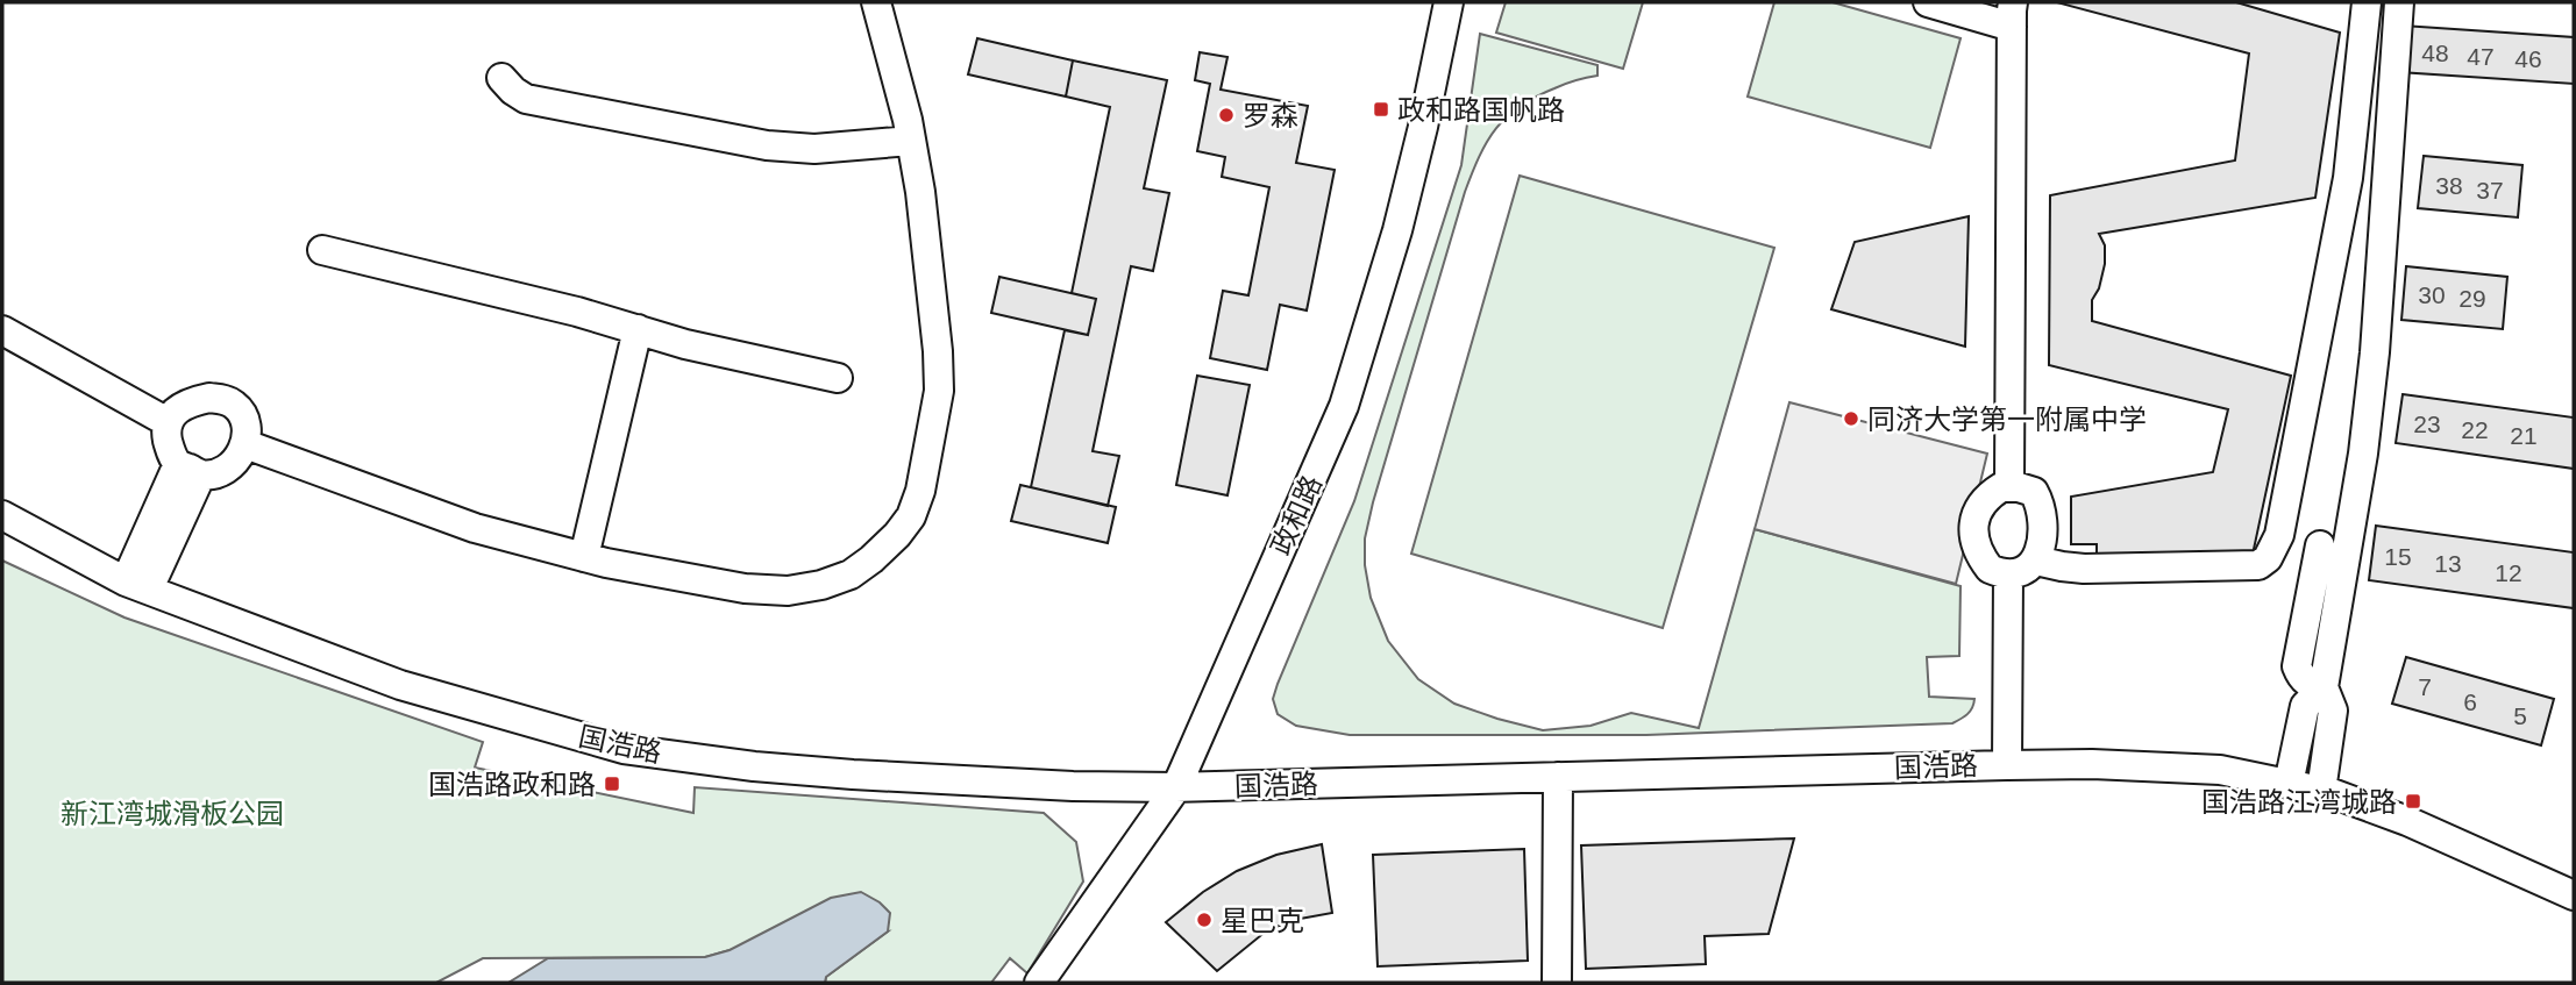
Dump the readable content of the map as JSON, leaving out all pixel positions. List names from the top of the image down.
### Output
{
  "streets": {
    "street": ["政和路", "国浩路"]
  },
  "crossings": [
    ["政和路", "国浩路"]
  ],
  "parks": ["新江湾城滑板公园"],
  "places": {
    "transit": ["政和路国帆路", "国浩路政和路", "国浩路江湾城路"],
    "other": ["罗森", "同济大学第一附属中学", "星巴克"]
  },
  "house_numbers": [
    "48",
    "47",
    "46",
    "38",
    "37",
    "30",
    "29",
    "23",
    "22",
    "21",
    "15",
    "13",
    "12",
    "7",
    "6",
    "5"
  ]
}
